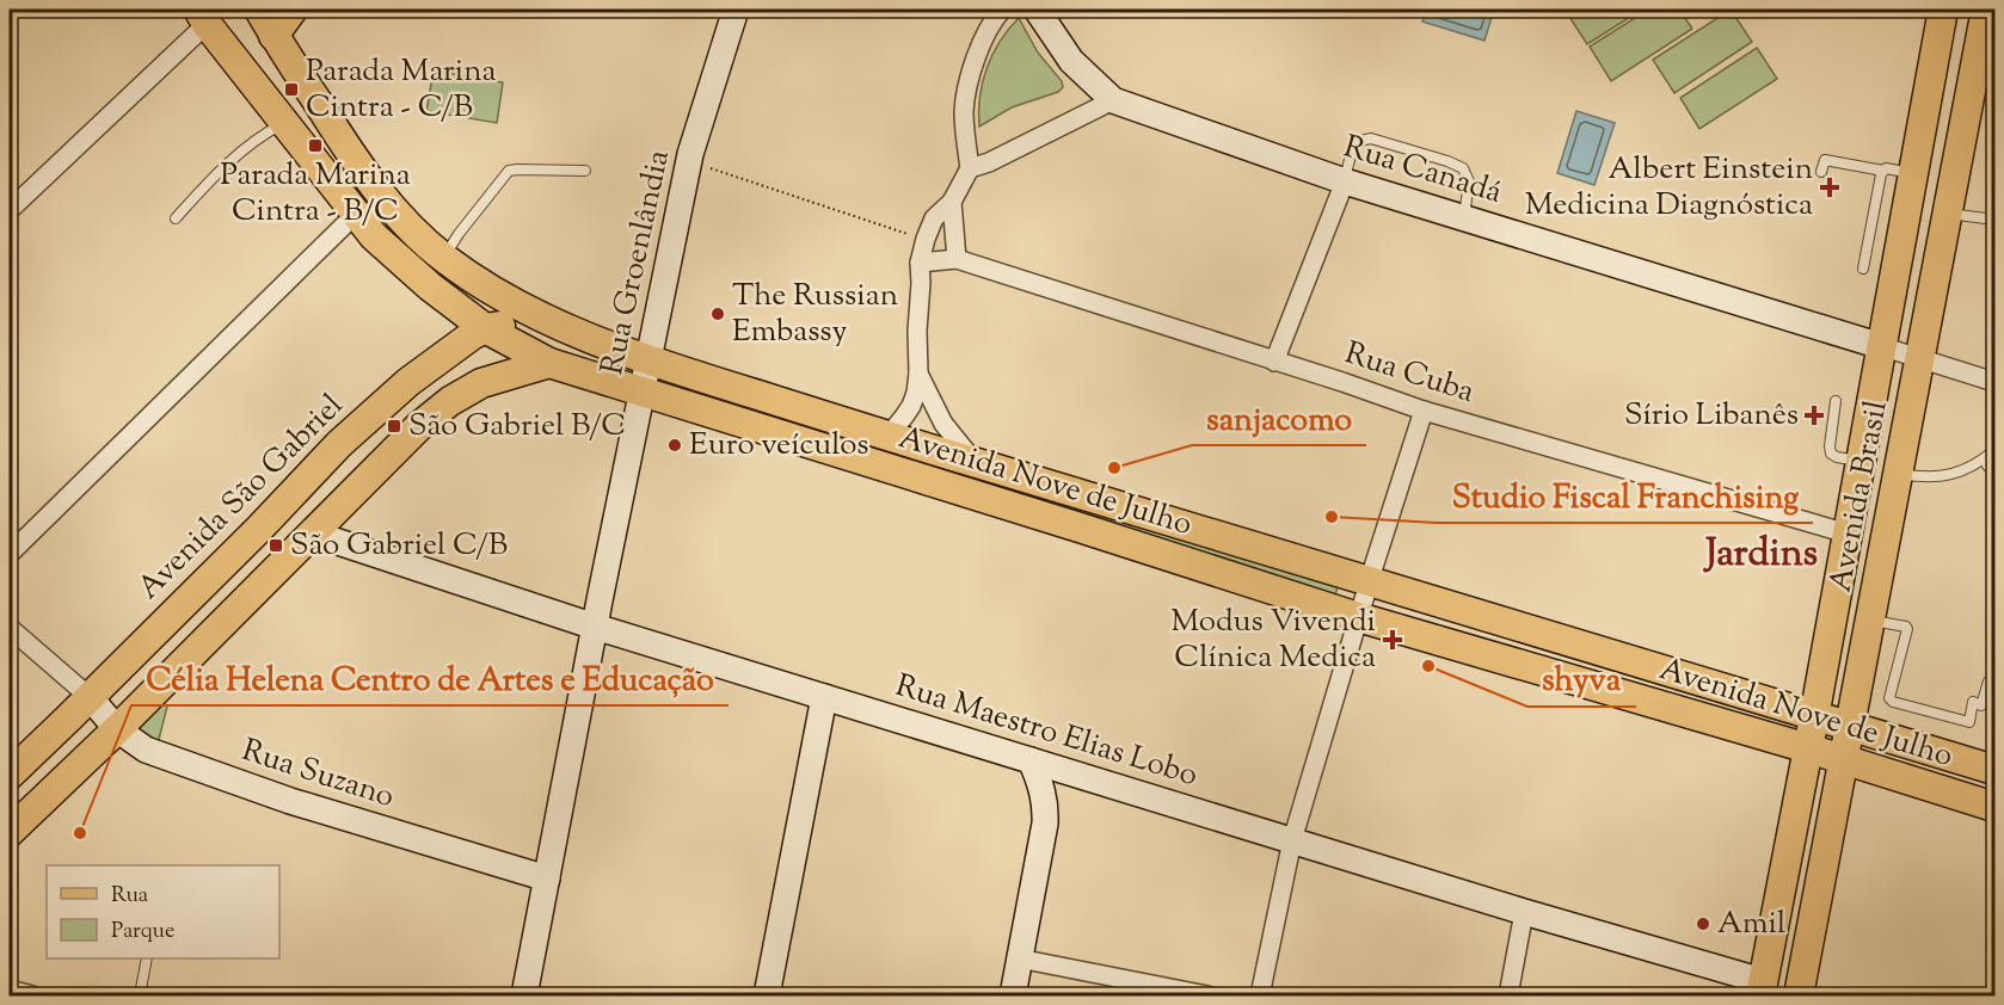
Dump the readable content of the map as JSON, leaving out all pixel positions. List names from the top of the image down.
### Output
{
  "streets": {
    "main road": ["Avenida Nove de Julho", "Avenida Brasil", "Avenida São Gabriel"],
    "street": [
      "Rua Canadá",
      "Rua Groenlândia",
      "Rua Cuba",
      "Rua Maestro Elias Lobo",
      "Rua Suzano"
    ]
  },
  "crossings": [
    ["Rua Canadá", "Avenida Brasil"],
    ["Rua Groenlândia", "Avenida Nove de Julho"],
    ["Rua Groenlândia", "Rua Maestro Elias Lobo"],
    ["Rua Groenlândia", "Rua Suzano"],
    ["Rua Cuba", "Avenida Brasil"],
    ["Avenida Nove de Julho", "Avenida Brasil"],
    ["Avenida Nove de Julho", "Avenida São Gabriel"],
    ["Avenida Brasil", "Rua Maestro Elias Lobo"],
    ["Avenida São Gabriel", "Rua Suzano"]
  ],
  "districts": ["Jardins"],
  "places": {
    "transit": [
      "Parada Marina Cintra - C/B",
      "Parada Marina Cintra - B/C",
      "São Gabriel B/C",
      "São Gabriel C/B"
    ],
    "health": ["Albert Einstein Medicina Diagnóstica", "Sírio Libanês", "Modus Vivendi Clínica Medica"],
    "other": [
      "The Russian Embassy",
      "Euro veículos",
      "sanjacomo",
      "Studio Fiscal Franchising",
      "shyva",
      "Célia Helena Centro de Artes e Educação",
      "Amil"
    ]
  },
  "legend": ["Rua", "Parque"]
}
